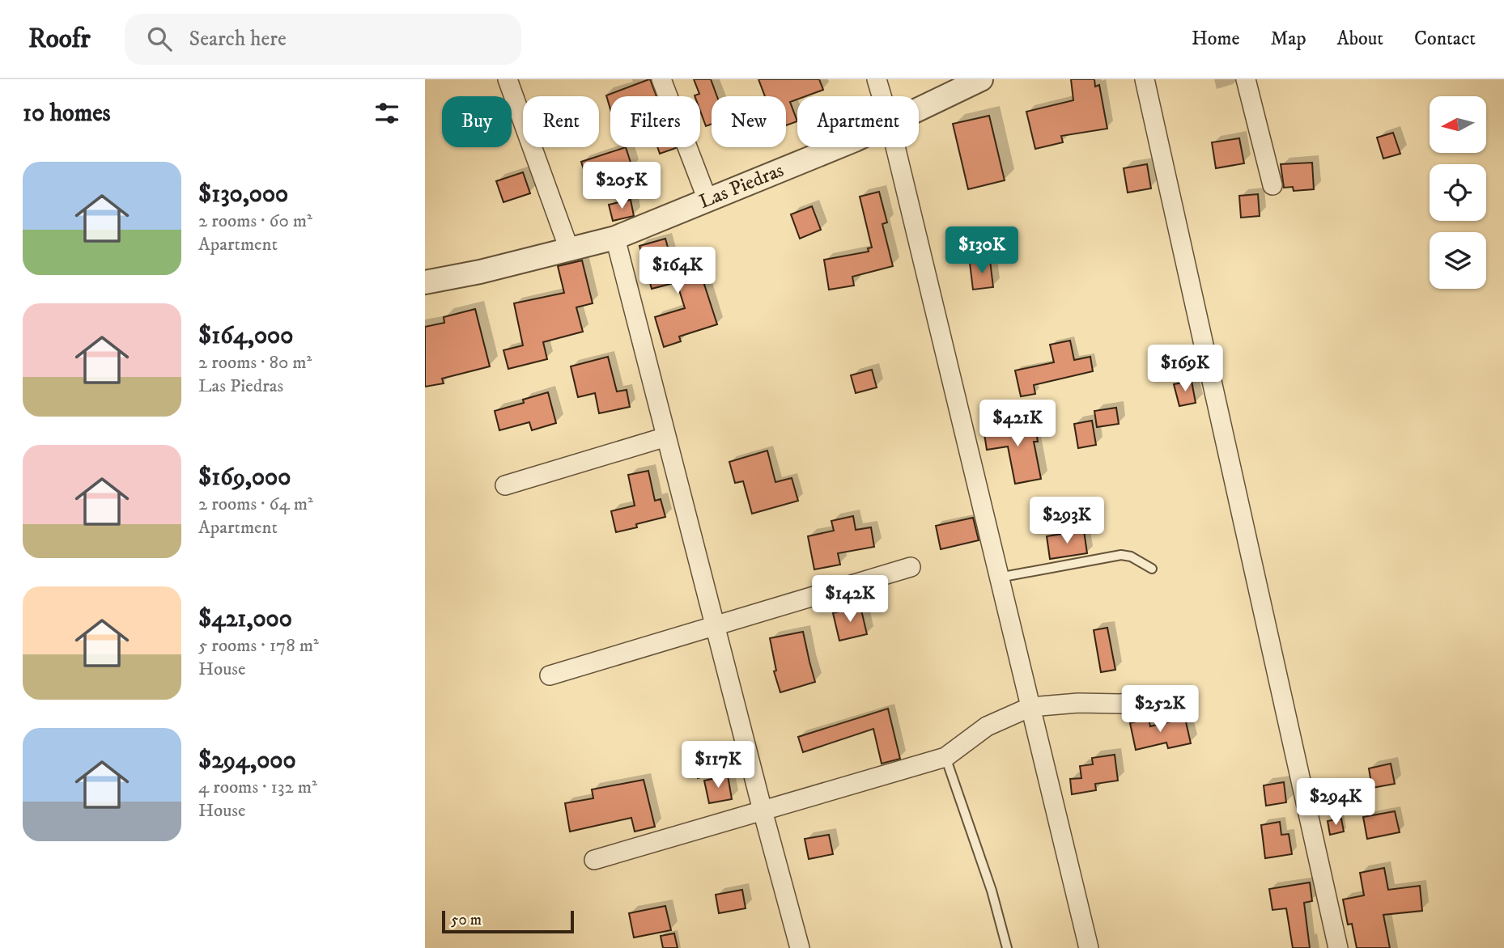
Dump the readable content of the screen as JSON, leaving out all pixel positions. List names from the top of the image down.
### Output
{
  "streets": {
    "street": ["Las Piedras"]
  },
  "scale_bar": "50 m",
  "north": "left",
  "page": {
    "header": "Roofr",
    "search": "Search here",
    "nav": [
      "Home",
      "Map",
      "About",
      "Contact"
    ],
    "heading": "10 homes",
    "chip": [
      "Buy",
      "Rent",
      "Filters",
      "New",
      "Apartment"
    ],
    "list": [
      {
        "name": "$130,000",
        "note": "2 rooms · 60 m² · Apartment"
      },
      {
        "name": "$164,000",
        "note": "2 rooms · 80 m² · Las Piedras"
      },
      {
        "name": "$169,000",
        "note": "2 rooms · 64 m² · Apartment"
      },
      {
        "name": "$421,000",
        "note": "5 rooms · 178 m² · House"
      },
      {
        "name": "$294,000",
        "note": "4 rooms · 132 m² · House"
      }
    ],
    "price": [
      "$205K",
      "$130K",
      "$164K",
      "$169K",
      "$421K",
      "$293K",
      "$142K",
      "$252K",
      "$117K",
      "$294K"
    ],
    "scale": "50 m"
  }
}
